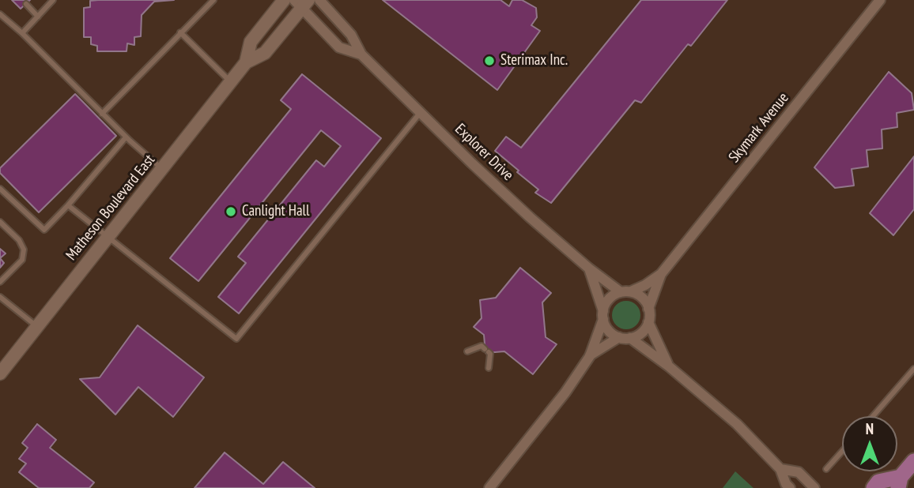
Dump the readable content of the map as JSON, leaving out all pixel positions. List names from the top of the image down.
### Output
{
  "streets": {
    "street": ["Skymark Avenue", "Explorer Drive", "Matheson Boulevard East"]
  },
  "crossings": [
    ["Skymark Avenue", "Explorer Drive"],
    ["Explorer Drive", "Matheson Boulevard East"]
  ],
  "places": ["Sterimax Inc.", "Canlight Hall"],
  "north": "top"
}
